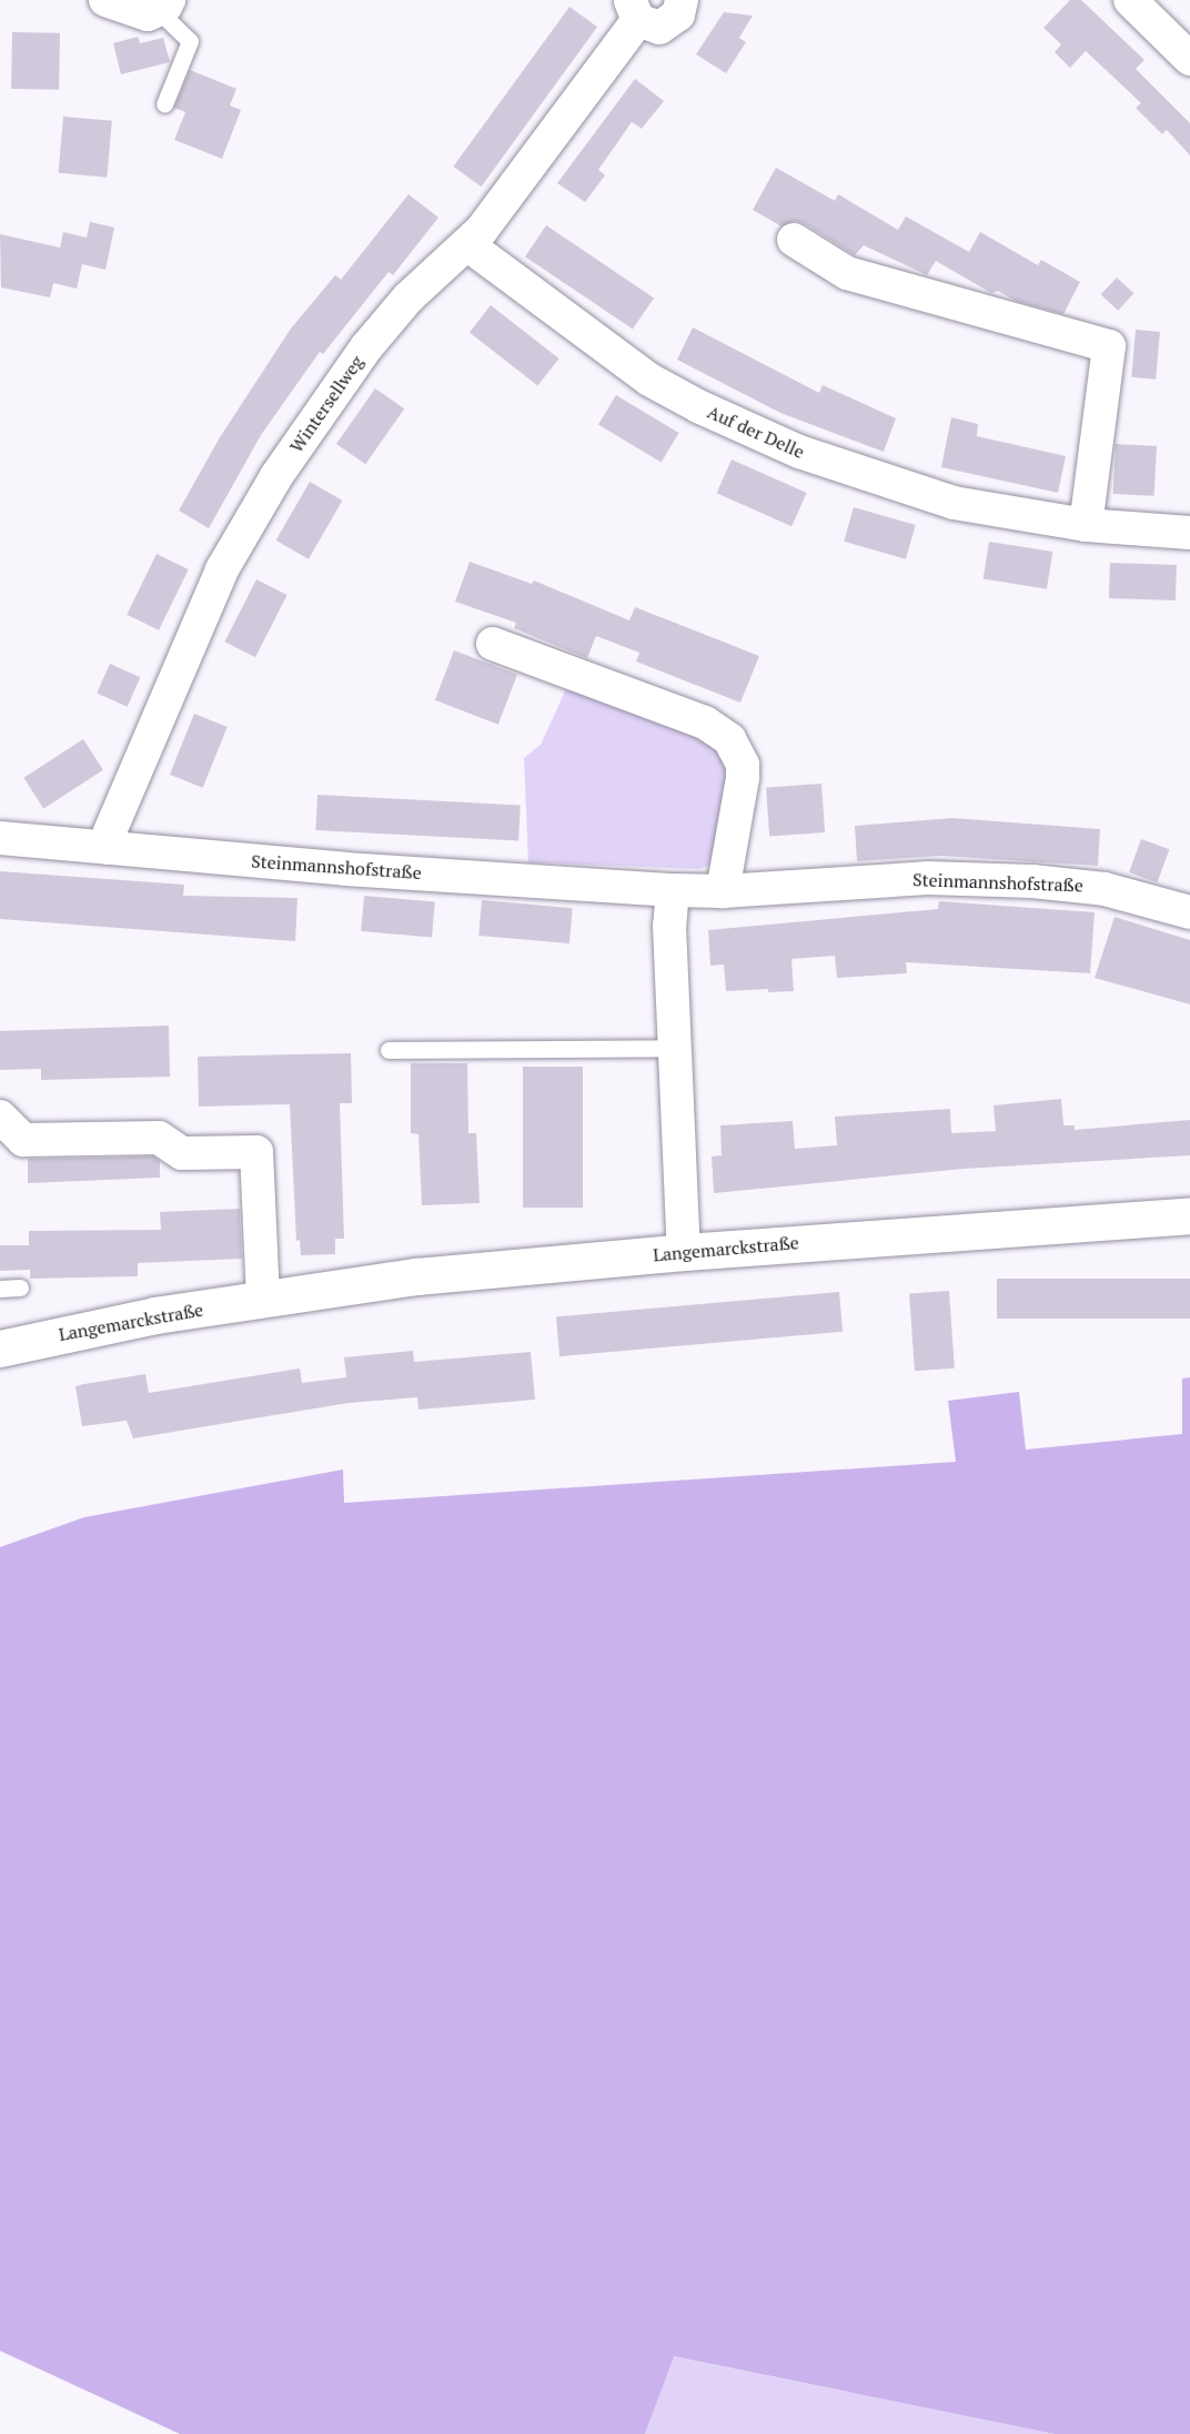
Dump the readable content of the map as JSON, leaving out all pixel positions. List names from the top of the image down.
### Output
{
  "streets": {
    "street": [
      "Wintersellweg",
      "Auf der Delle",
      "Steinmannshofstraße",
      "Langemarckstraße"
    ]
  },
  "crossings": [
    ["Wintersellweg", "Auf der Delle"],
    ["Wintersellweg", "Steinmannshofstraße"]
  ]
}
